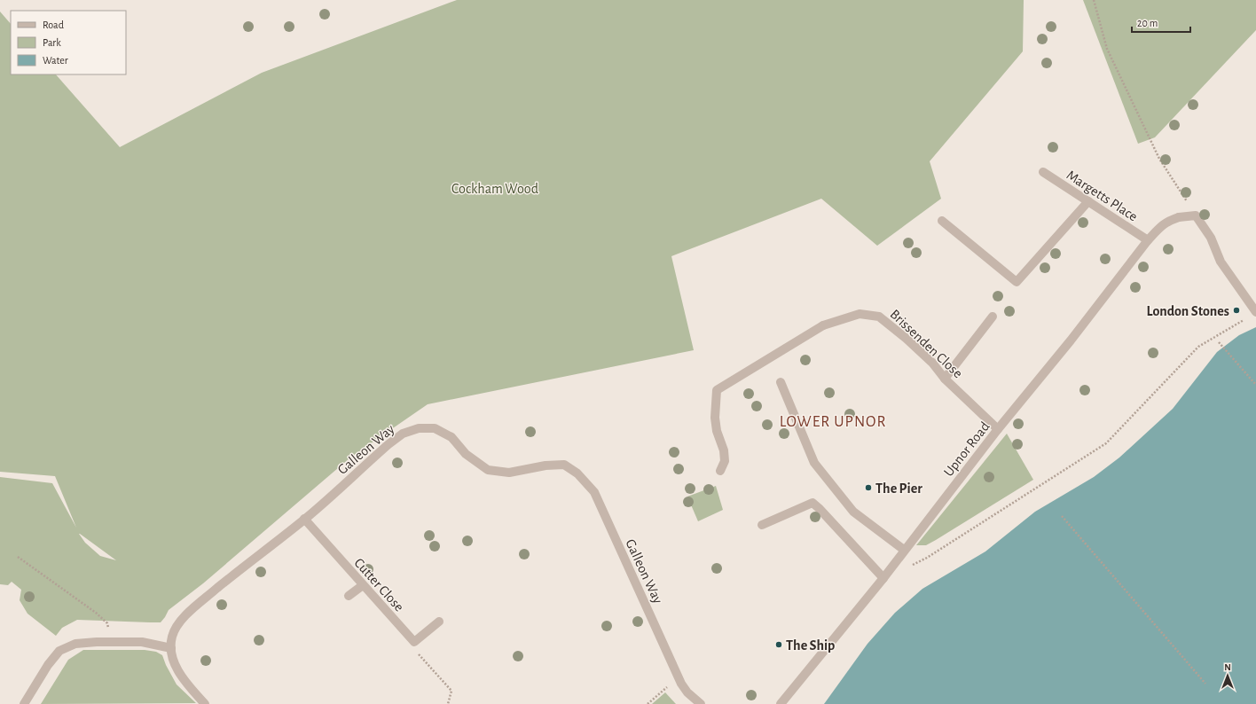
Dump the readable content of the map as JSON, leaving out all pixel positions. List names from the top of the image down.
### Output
{
  "streets": {
    "street": [
      "Margetts Place",
      "Brissenden Close",
      "Galleon Way",
      "Upnor Road",
      "Cutter Close"
    ]
  },
  "crossings": [
    ["Margetts Place", "Upnor Road"],
    ["Brissenden Close", "Upnor Road"],
    ["Galleon Way", "Cutter Close"]
  ],
  "districts": ["LOWER UPNOR"],
  "parks": ["Cockham Wood"],
  "places": ["London Stones", "The Pier", "The Ship"],
  "legend": ["Road", "Park", "Water"],
  "scale_bar": "20 m",
  "north": "top"
}
